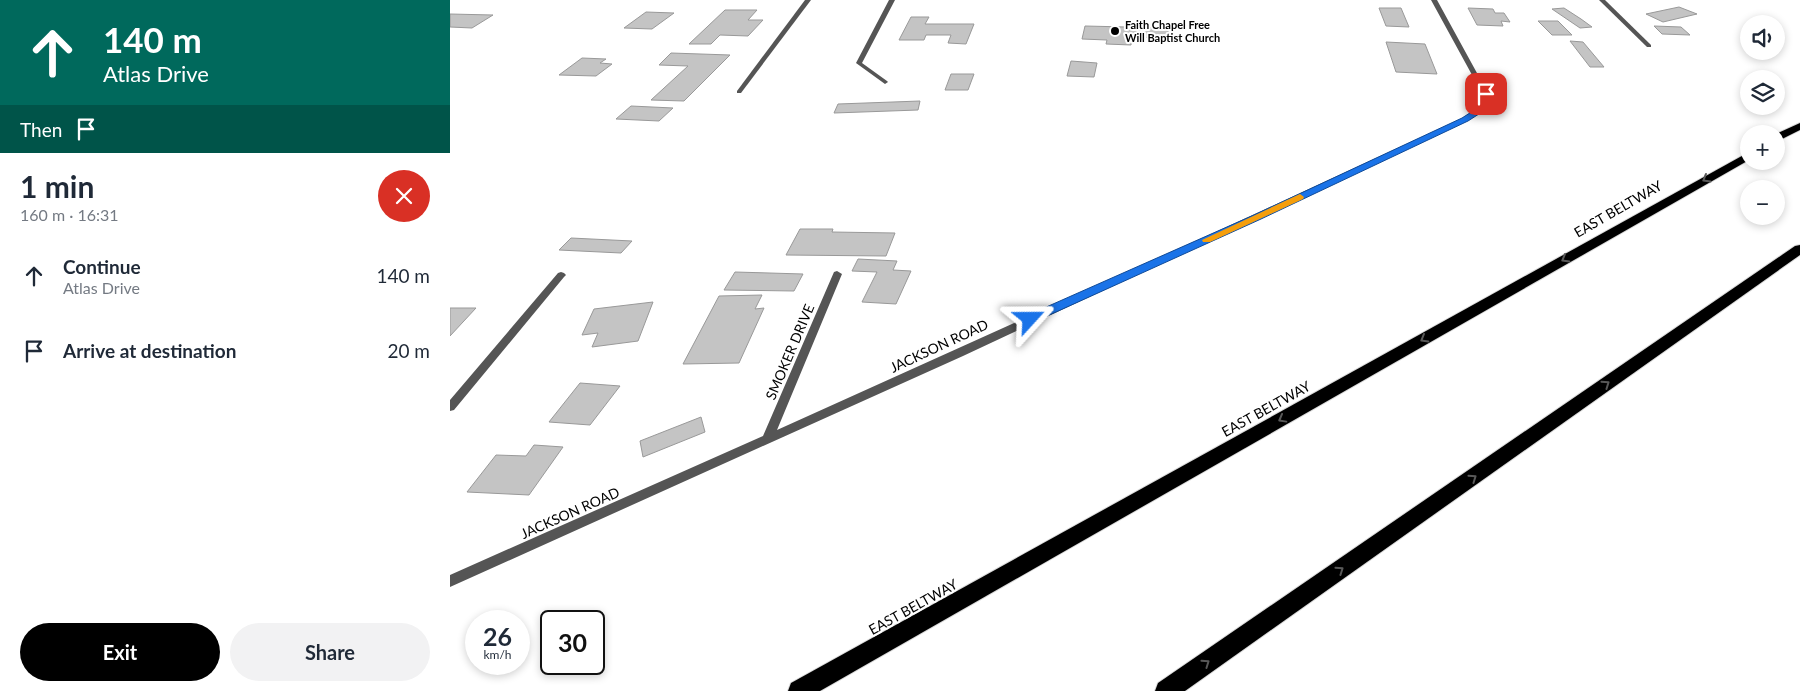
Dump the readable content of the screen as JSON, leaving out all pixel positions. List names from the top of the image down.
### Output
{
  "streets": {
    "highway": ["EAST BELTWAY"],
    "street": ["JACKSON ROAD", "SMOKER DRIVE"]
  },
  "crossings": [
    ["JACKSON ROAD", "SMOKER DRIVE"]
  ],
  "one_way": ["EAST BELTWAY"],
  "places": ["Faith Chapel Free Will Baptist Church"],
  "page": {
    "turn": ["140 m", "Atlas Drive"],
    "map_buttons": ["+", "−"],
    "then": "Then",
    "heading": ["1 min", "160 m · 16:31"],
    "list": [
      {
        "name": "Continue",
        "note": "Atlas Drive",
        "value": "140 m"
      },
      {
        "name": "Arrive at destination",
        "value": "20 m"
      }
    ],
    "speed": "26 km/h",
    "limit": "30",
    "buttons": ["Exit", "Share"]
  }
}
